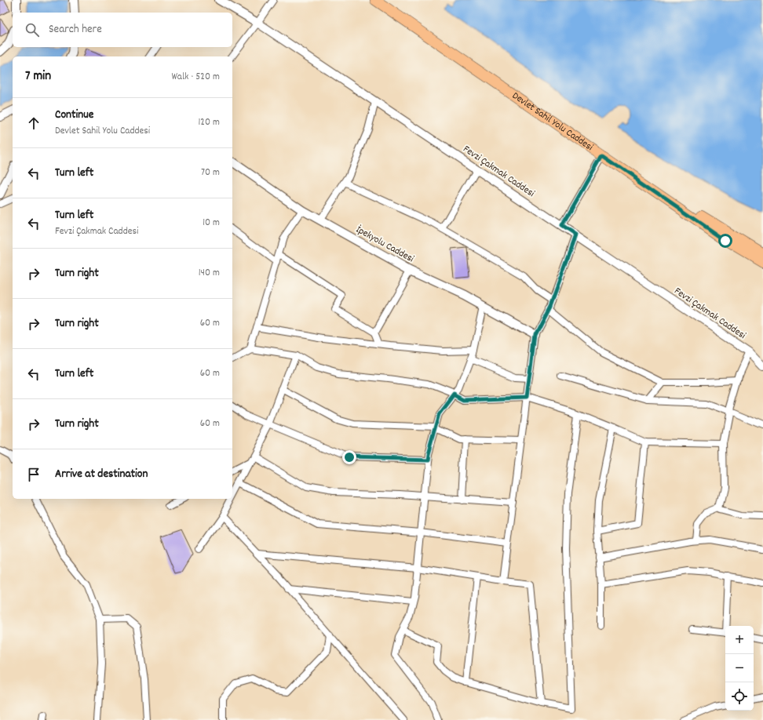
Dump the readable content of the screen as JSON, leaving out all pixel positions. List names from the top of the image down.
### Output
{
  "streets": {
    "main road": ["Devlet Sahil Yolu Caddesi"],
    "street": ["Fevzi Çakmak Caddesi", "İpekyolu Caddesi"]
  },
  "page": {
    "search": "Search here",
    "heading": ["7 min", "Walk · 520 m"],
    "list": [
      ["Continue", "Devlet Sahil Yolu Caddesi", "120 m"],
      ["Turn left", "70 m"],
      ["Turn left", "Fevzi Çakmak Caddesi", "10 m"],
      ["Turn right", "140 m"],
      ["Turn right", "60 m"],
      ["Turn left", "60 m"],
      ["Turn right", "60 m"],
      "Arrive at destination"
    ],
    "map_buttons": ["+", "−"]
  }
}
